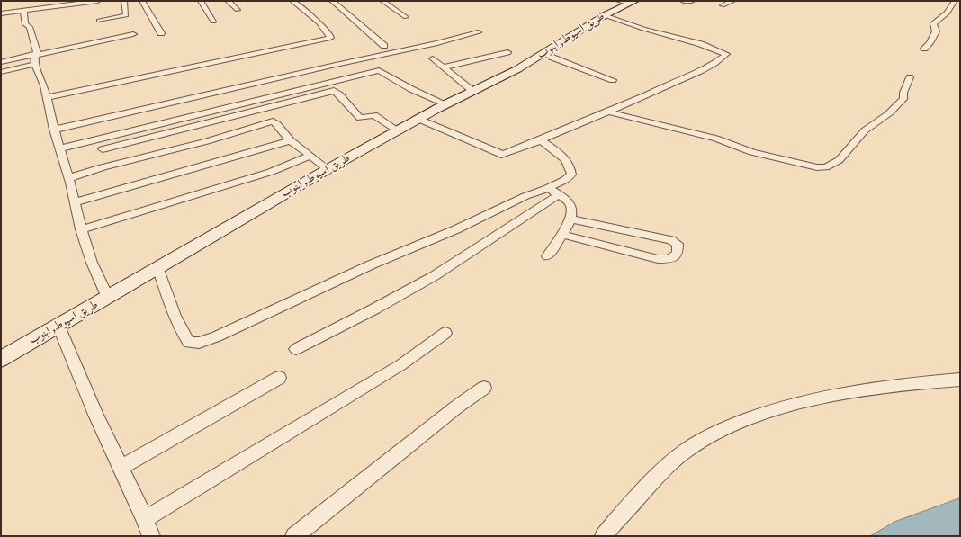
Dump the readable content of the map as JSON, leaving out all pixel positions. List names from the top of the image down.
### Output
{
  "streets": {
    "street": ["طريق اسيوط, ابنوب"]
  }
}
